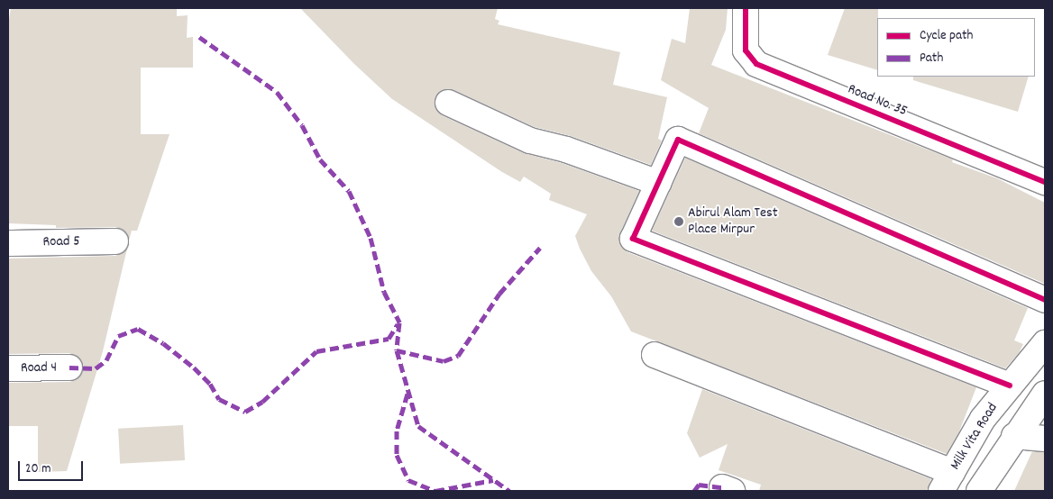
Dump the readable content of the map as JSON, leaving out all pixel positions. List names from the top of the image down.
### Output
{
  "streets": {
    "street": [
      "Road No. 35",
      "Road 5",
      "Road 4",
      "Milk Vita Road"
    ]
  },
  "places": ["Abirul Alam Test Place Mirpur"],
  "legend": ["Cycle path", "Path"],
  "scale_bar": "20 m"
}
